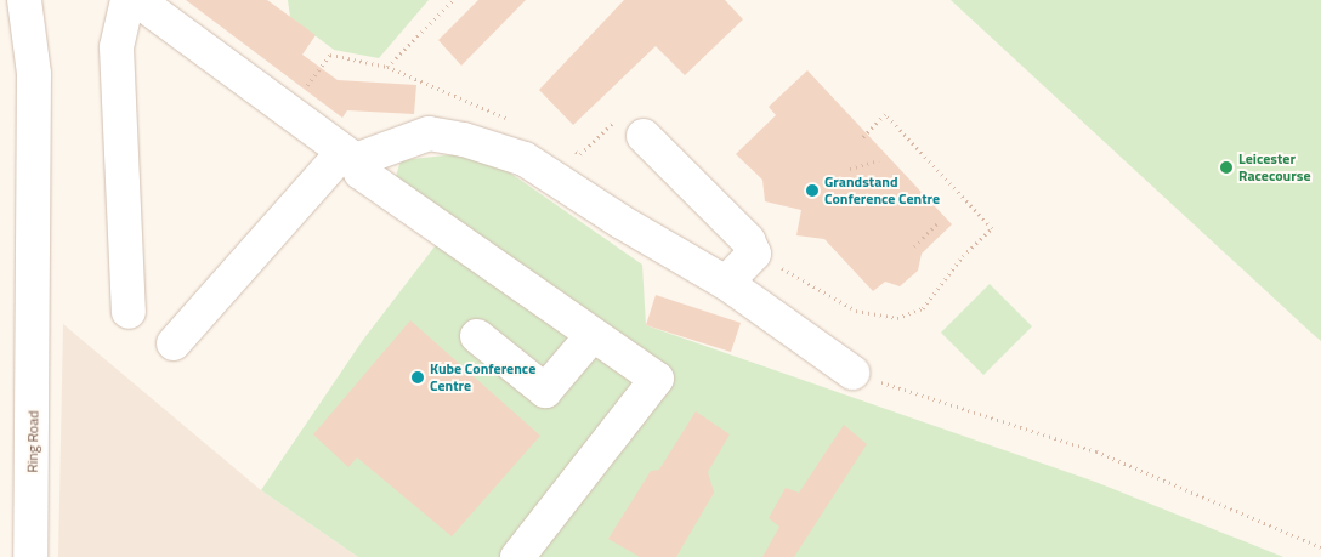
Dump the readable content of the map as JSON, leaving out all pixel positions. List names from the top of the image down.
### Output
{
  "streets": {
    "street": ["Ring Road"]
  },
  "places": ["Leicester Racecourse", "Grandstand Conference Centre", "Kube Conference Centre"]
}
